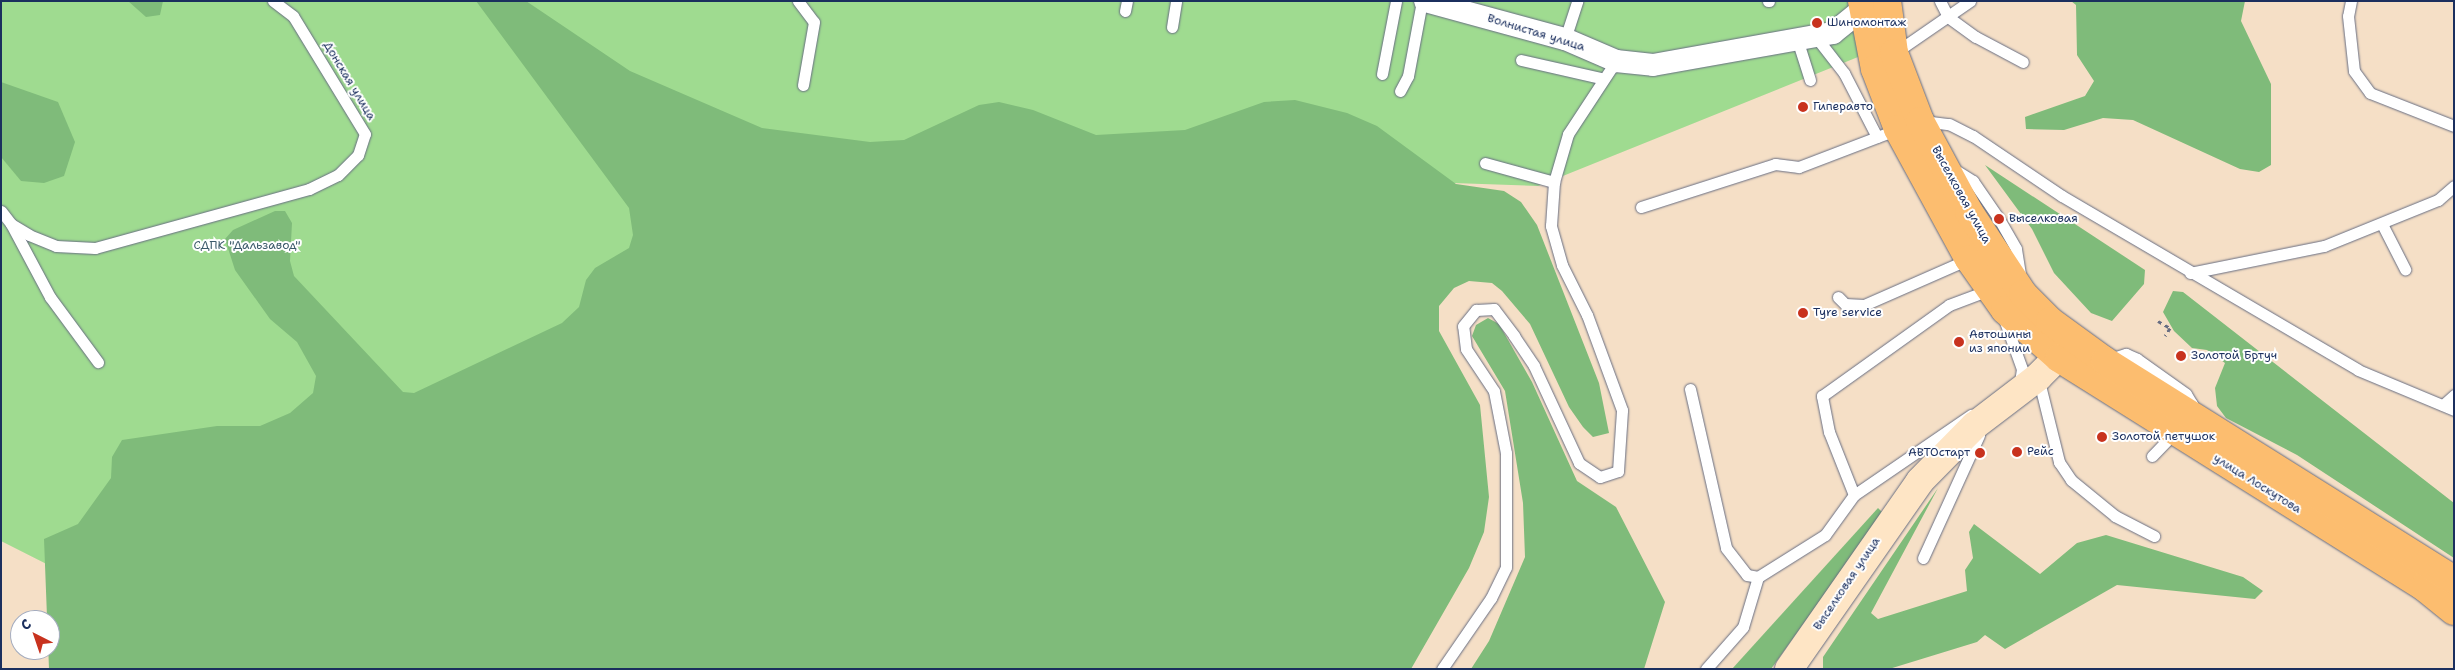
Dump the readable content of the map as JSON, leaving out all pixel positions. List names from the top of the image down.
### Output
{
  "streets": {
    "main road": ["Выселковая улица", "улица Лоскутова"],
    "street": ["Волнистая улица"],
    "lane": ["Донская улица"]
  },
  "crossings": [
    ["Волнистая улица", "Выселковая улица"],
    ["Выселковая улица", "улица Лоскутова"]
  ],
  "parks": ["СДПК \"Дальзавод\""],
  "places": [
    "Шиномонтаж",
    "Гиперавто",
    "Выселковая",
    "Tyre service",
    "Автошины из японии",
    "Золотой Бртуч",
    "Золотой петушок",
    "Рейс",
    "АВТОстарт"
  ],
  "north": "top left"
}
